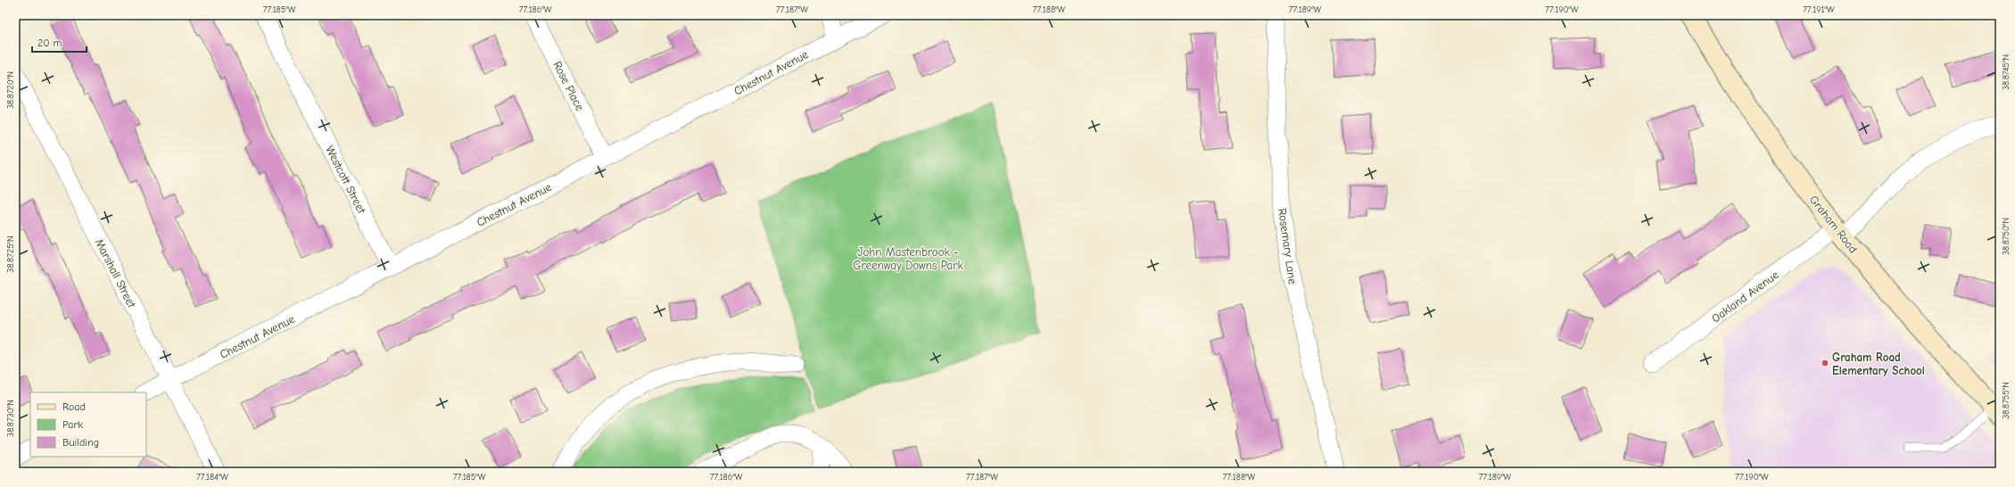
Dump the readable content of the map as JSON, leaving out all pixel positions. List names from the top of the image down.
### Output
{
  "streets": {
    "street": [
      "Chestnut Avenue",
      "Rose Place",
      "Westcott Street",
      "Graham Road",
      "Rosemary Lane",
      "Marshall Street",
      "Oakland Avenue"
    ]
  },
  "crossings": [
    ["Chestnut Avenue", "Rose Place"],
    ["Chestnut Avenue", "Westcott Street"],
    ["Chestnut Avenue", "Marshall Street"],
    ["Graham Road", "Oakland Avenue"]
  ],
  "parks": ["John Mastenbrook - Greenway Downs Park"],
  "places": ["Graham Road Elementary School"],
  "legend": ["Road", "Park", "Building"],
  "scale_bar": "20 m",
  "coordinates": [
    "77.185°W",
    "77.186°W",
    "77.187°W",
    "77.188°W",
    "77.189°W",
    "77.190°W",
    "77.191°W",
    "38.8745°N",
    "38.8720°N",
    "38.8750°N",
    "38.8725°N",
    "38.8755°N",
    "38.8730°N",
    "77.184°W"
  ]
}
